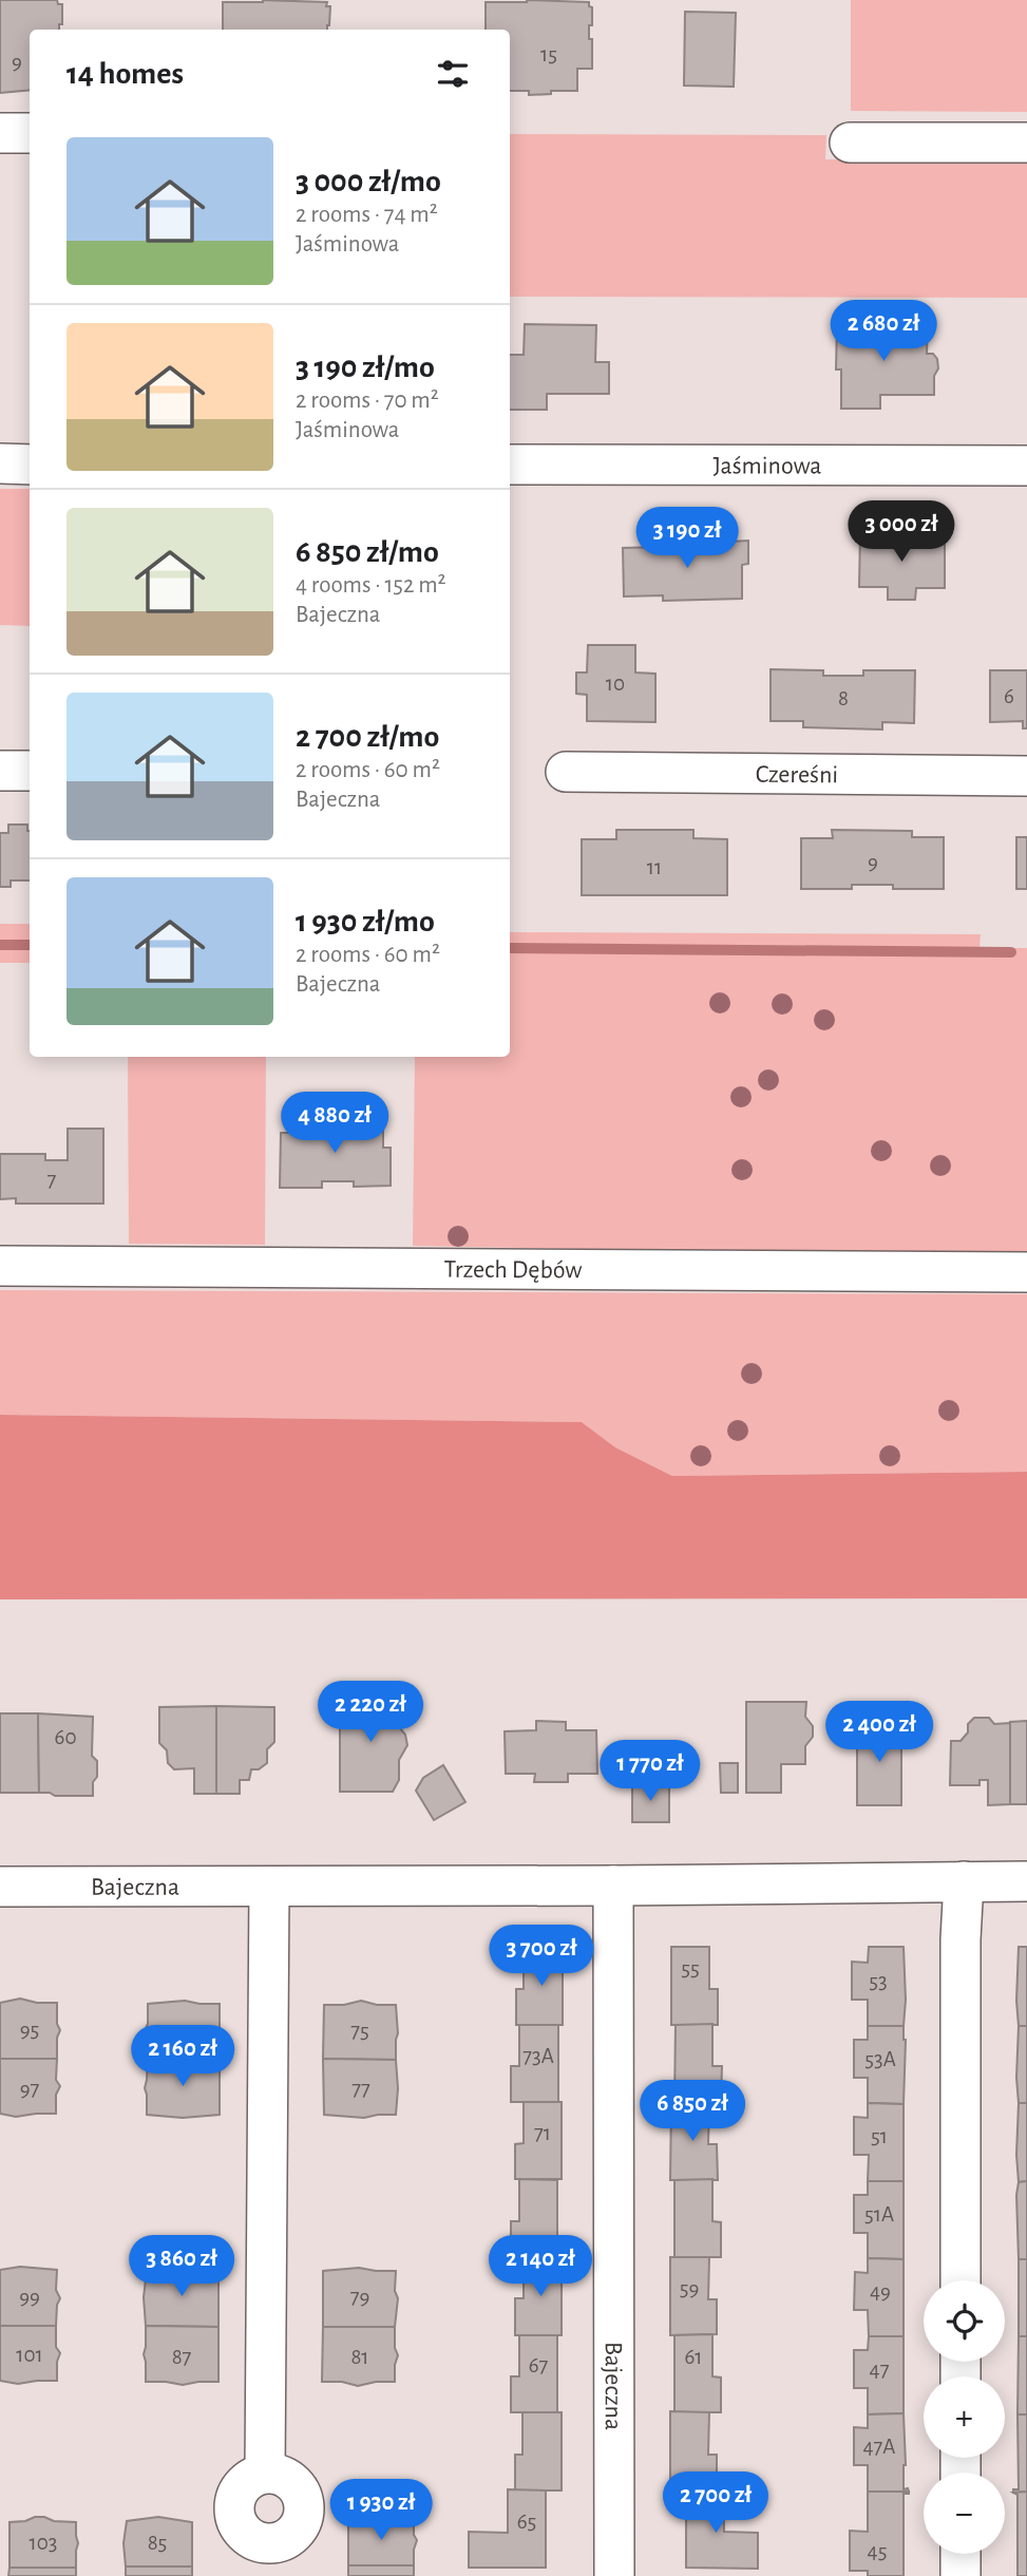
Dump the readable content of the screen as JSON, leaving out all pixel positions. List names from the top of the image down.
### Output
{
  "streets": {
    "street": [
      "Jaśminowa",
      "Czereśni",
      "Trzech Dębów",
      "Bajeczna"
    ]
  },
  "house_numbers": [
    "15",
    "9",
    "10",
    "6",
    "8",
    "9",
    "11",
    "7",
    "60",
    "55",
    "53",
    "95",
    "75",
    "73A",
    "53A",
    "97",
    "77",
    "71",
    "51",
    "51A",
    "59",
    "49",
    "99",
    "79",
    "101",
    "87",
    "81",
    "61",
    "67",
    "47",
    "47A",
    "65",
    "103",
    "85",
    "45"
  ],
  "page": {
    "heading": "14 homes",
    "list": [
      {
        "name": "3 000 zł/mo",
        "note": "2 rooms · 74 m² · Jaśminowa"
      },
      {
        "name": "3 190 zł/mo",
        "note": "2 rooms · 70 m² · Jaśminowa"
      },
      {
        "name": "6 850 zł/mo",
        "note": "4 rooms · 152 m² · Bajeczna"
      },
      {
        "name": "2 700 zł/mo",
        "note": "2 rooms · 60 m² · Bajeczna"
      },
      {
        "name": "1 930 zł/mo",
        "note": "2 rooms · 60 m² · Bajeczna"
      }
    ],
    "price": [
      "2 680 zł",
      "3 000 zł",
      "3 190 zł",
      "4 880 zł",
      "2 220 zł",
      "2 400 zł",
      "1 770 zł",
      "3 700 zł",
      "2 160 zł",
      "6 850 zł",
      "3 860 zł",
      "2 140 zł",
      "2 700 zł",
      "1 930 zł"
    ],
    "map_buttons": ["+", "−"]
  }
}
